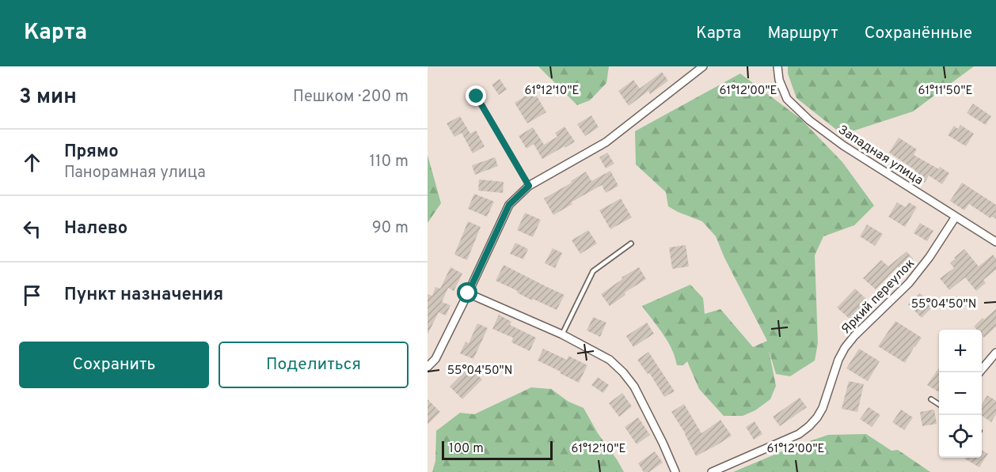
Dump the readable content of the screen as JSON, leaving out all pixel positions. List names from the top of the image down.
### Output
{
  "streets": {
    "street": ["Западная улица", "Яркий переулок"]
  },
  "crossings": [
    ["Западная улица", "Яркий переулок"]
  ],
  "scale_bar": "100 m",
  "page": {
    "header": "Карта",
    "nav": ["Карта", "Маршрут", "Сохранённые"],
    "heading": ["3 мин", "Пешком · 200 m"],
    "list": [
      ["Прямо", "Панорамная улица", "110 m"],
      ["Налево", "90 m"],
      "Пункт назначения"
    ],
    "buttons": ["Сохранить", "Поделиться"],
    "map_buttons": ["+", "−"],
    "scale": "100 m"
  },
  "coordinates": [
    "61°12'10\"E",
    "61°12'00\"E",
    "61°11'50\"E",
    "55°04'50\"N"
  ]
}
